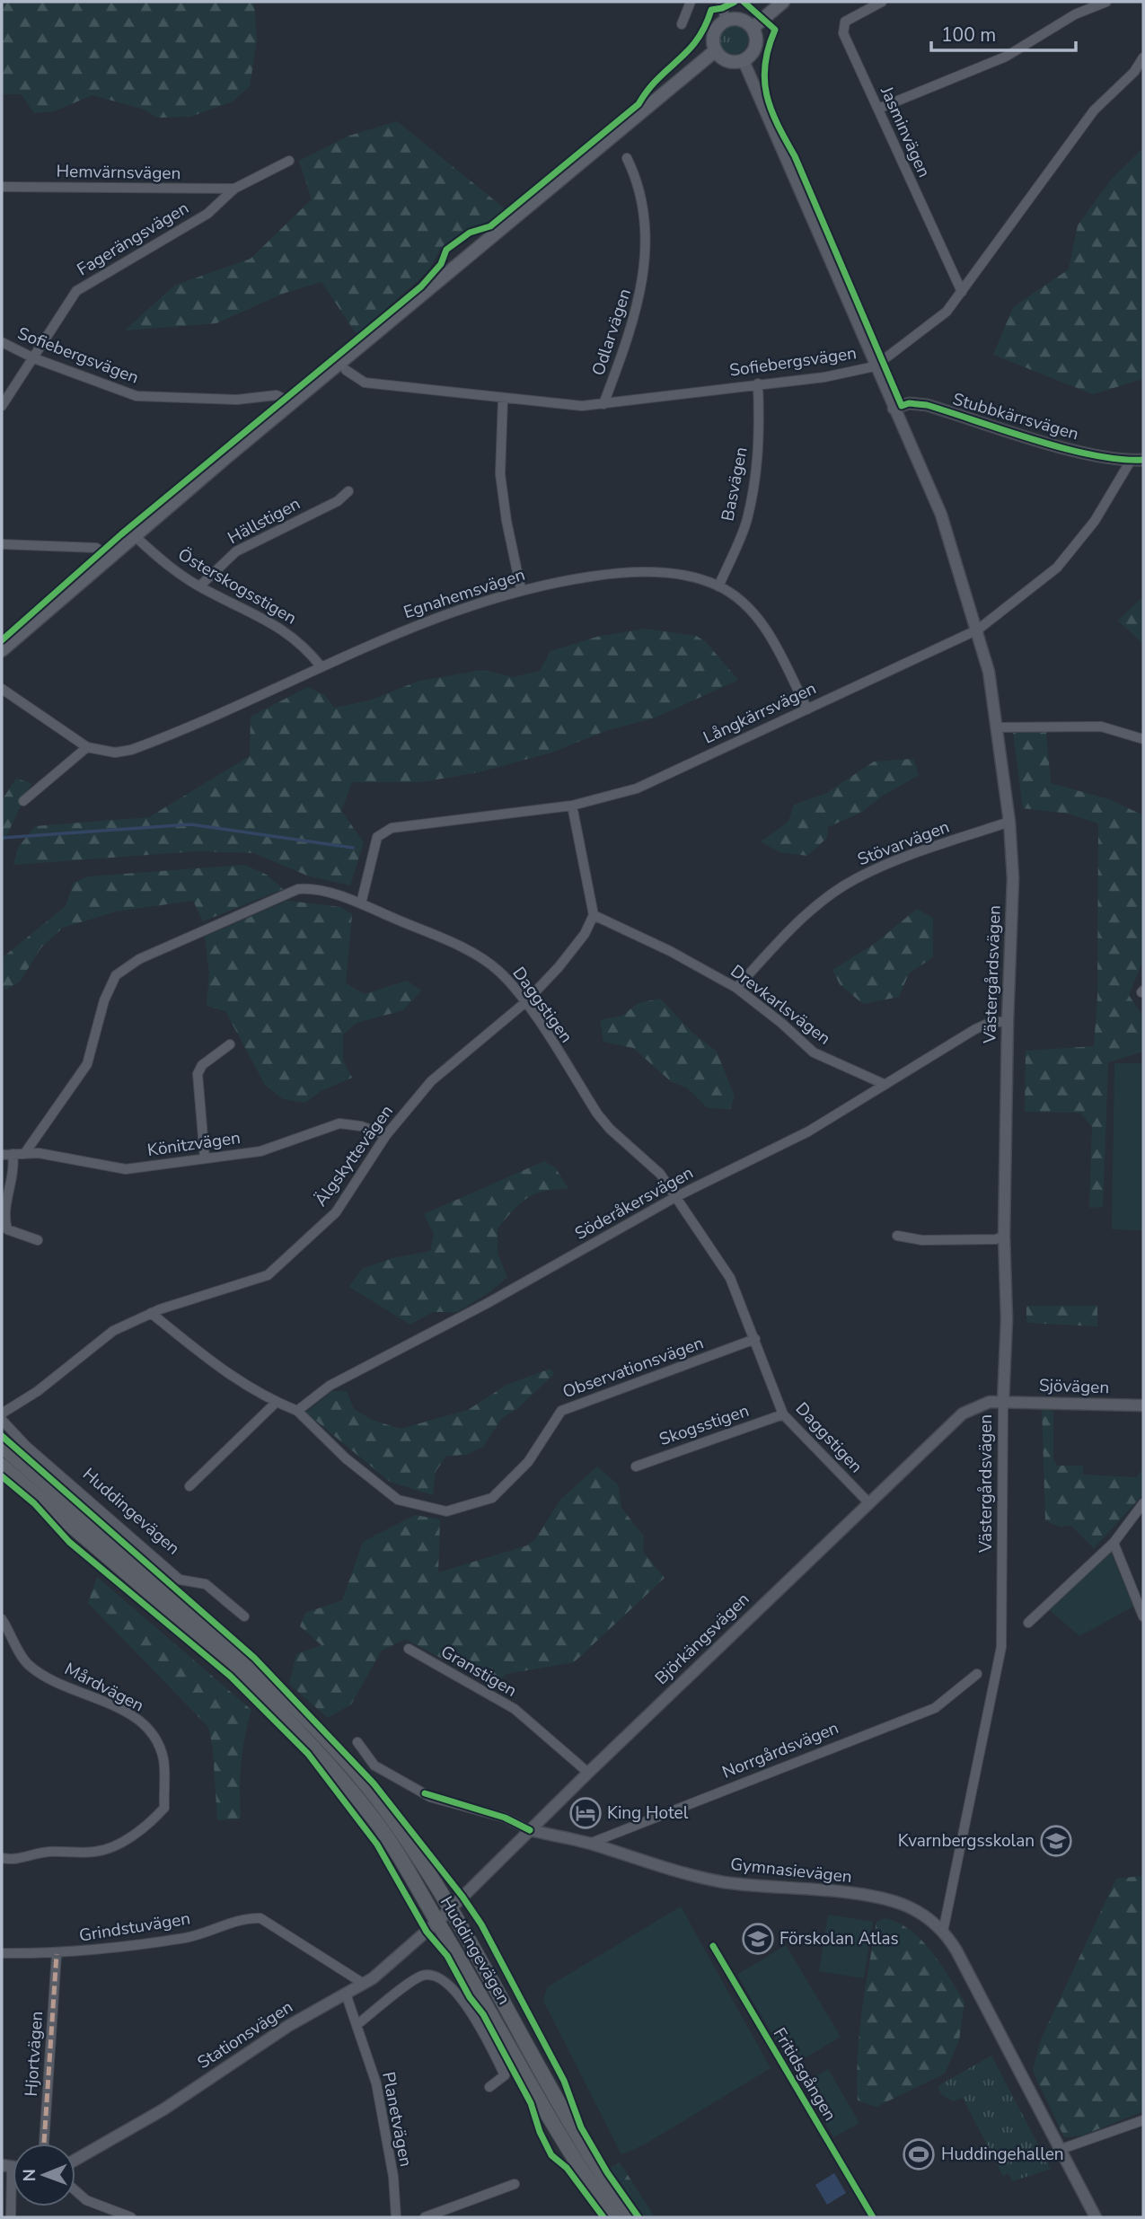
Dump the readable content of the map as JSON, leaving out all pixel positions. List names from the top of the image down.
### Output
{
  "streets": {
    "main road": ["Huddingevägen"],
    "street": [
      "Jasminvägen",
      "Hemvärnsvägen",
      "Fagerängsvägen",
      "Odlarvägen",
      "Sofiebergsvägen",
      "Stubbkärrsvägen",
      "Basvägen",
      "Hällstigen",
      "Österskogsstigen",
      "Egnahemsvägen",
      "Långkärrsvägen",
      "Stövarvägen",
      "Västergårdsvägen",
      "Daggstigen",
      "Drevkarlsvägen",
      "Könitzvägen",
      "Älgskyttevägen",
      "Söderåkersvägen",
      "Observationsvägen",
      "Sjövägen",
      "Skogsstigen",
      "Björkängsvägen",
      "Granstigen",
      "Mårdvägen",
      "Norrgårdsvägen",
      "Gymnasievägen",
      "Grindstuvägen",
      "Stationsvägen",
      "Hjortvägen",
      "Planetvägen"
    ],
    "cycle path": ["Fritidsgången"]
  },
  "crossings": [
    ["Jasminvägen", "Sofiebergsvägen"],
    ["Hemvärnsvägen", "Fagerängsvägen"],
    ["Fagerängsvägen", "Sofiebergsvägen"],
    ["Odlarvägen", "Sofiebergsvägen"],
    ["Sofiebergsvägen", "Basvägen"],
    ["Sofiebergsvägen", "Västergårdsvägen"],
    ["Stubbkärrsvägen", "Långkärrsvägen"],
    ["Stubbkärrsvägen", "Västergårdsvägen"],
    ["Basvägen", "Egnahemsvägen"],
    ["Hällstigen", "Österskogsstigen"],
    ["Österskogsstigen", "Egnahemsvägen"],
    ["Egnahemsvägen", "Långkärrsvägen"],
    ["Långkärrsvägen", "Västergårdsvägen"],
    ["Långkärrsvägen", "Daggstigen"],
    ["Stövarvägen", "Västergårdsvägen"],
    ["Stövarvägen", "Drevkarlsvägen"],
    ["Västergårdsvägen", "Söderåkersvägen"],
    ["Västergårdsvägen", "Sjövägen"],
    ["Västergårdsvägen", "Björkängsvägen"],
    ["Västergårdsvägen", "Gymnasievägen"],
    ["Daggstigen", "Könitzvägen"],
    ["Daggstigen", "Älgskyttevägen"],
    ["Daggstigen", "Söderåkersvägen"],
    ["Daggstigen", "Observationsvägen"],
    ["Daggstigen", "Skogsstigen"],
    ["Daggstigen", "Björkängsvägen"],
    ["Drevkarlsvägen", "Älgskyttevägen"],
    ["Drevkarlsvägen", "Söderåkersvägen"],
    ["Könitzvägen", "Älgskyttevägen"],
    ["Söderåkersvägen", "Observationsvägen"],
    ["Sjövägen", "Björkängsvägen"],
    ["Huddingevägen", "Björkängsvägen"],
    ["Huddingevägen", "Stationsvägen"],
    ["Björkängsvägen", "Granstigen"],
    ["Björkängsvägen", "Gymnasievägen"],
    ["Björkängsvägen", "Stationsvägen"],
    ["Norrgårdsvägen", "Gymnasievägen"],
    ["Grindstuvägen", "Stationsvägen"],
    ["Grindstuvägen", "Hjortvägen"],
    ["Stationsvägen", "Planetvägen"]
  ],
  "places": {
    "hotel": ["King Hotel"],
    "school or university": ["Kvarnbergsskolan", "Förskolan Atlas"],
    "sports": ["Huddingehallen"]
  },
  "scale_bar": "100 m",
  "north": "left"
}
